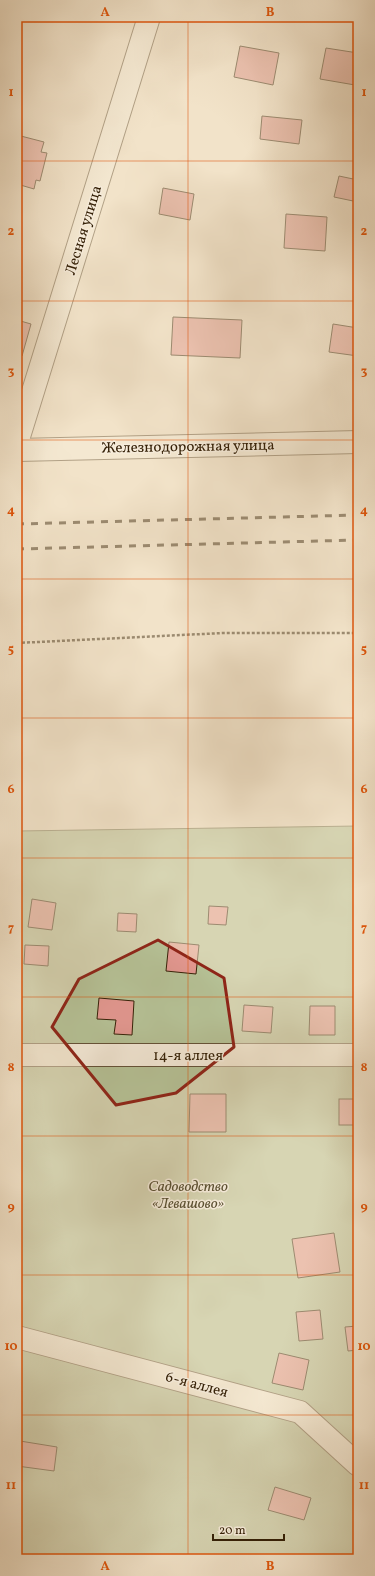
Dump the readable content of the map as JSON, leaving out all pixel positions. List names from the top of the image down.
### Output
{
  "streets": {
    "street": [
      "Лесная улица",
      "Железнодорожная улица",
      "14-я аллея",
      "6-я аллея"
    ]
  },
  "parks": ["Садоводство «Левашово»"],
  "scale_bar": "20 m",
  "grid": {
    "columns": ["A", "B"],
    "rows": [
      "1",
      "2",
      "3",
      "4",
      "5",
      "6",
      "7",
      "8",
      "9",
      "10",
      "11"
    ]
  }
}
